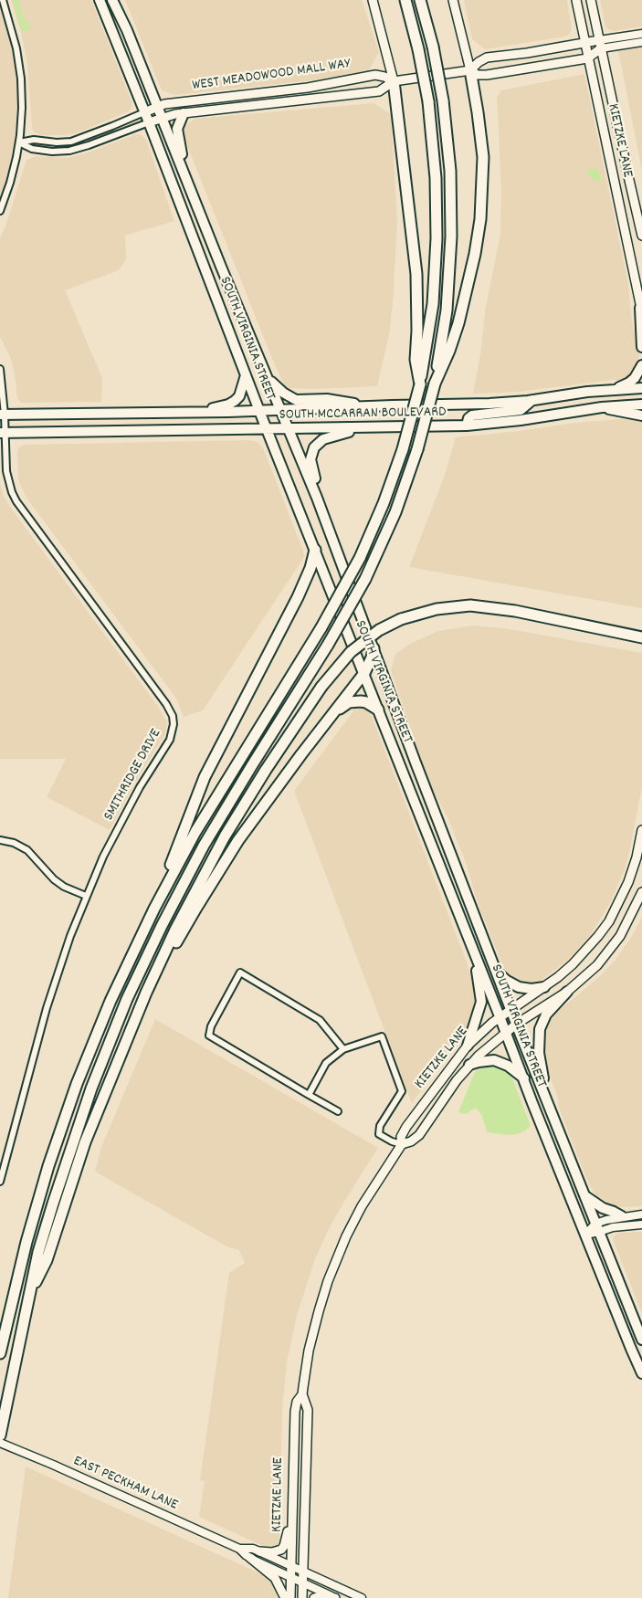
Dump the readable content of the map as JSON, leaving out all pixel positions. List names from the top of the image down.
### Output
{
  "streets": {
    "main road": [
      "WEST MEADOWOOD MALL WAY",
      "KIETZKE LANE",
      "SOUTH VIRGINIA STREET",
      "SOUTH MCCARRAN BOULEVARD"
    ],
    "street": ["SMITHRIDGE DRIVE", "EAST PECKHAM LANE"]
  },
  "crossings": [
    ["WEST MEADOWOOD MALL WAY", "KIETZKE LANE"],
    ["WEST MEADOWOOD MALL WAY", "SOUTH VIRGINIA STREET"],
    ["KIETZKE LANE", "SOUTH VIRGINIA STREET"],
    ["KIETZKE LANE", "EAST PECKHAM LANE"],
    ["SOUTH VIRGINIA STREET", "SOUTH MCCARRAN BOULEVARD"],
    ["SOUTH MCCARRAN BOULEVARD", "SMITHRIDGE DRIVE"]
  ]
}
